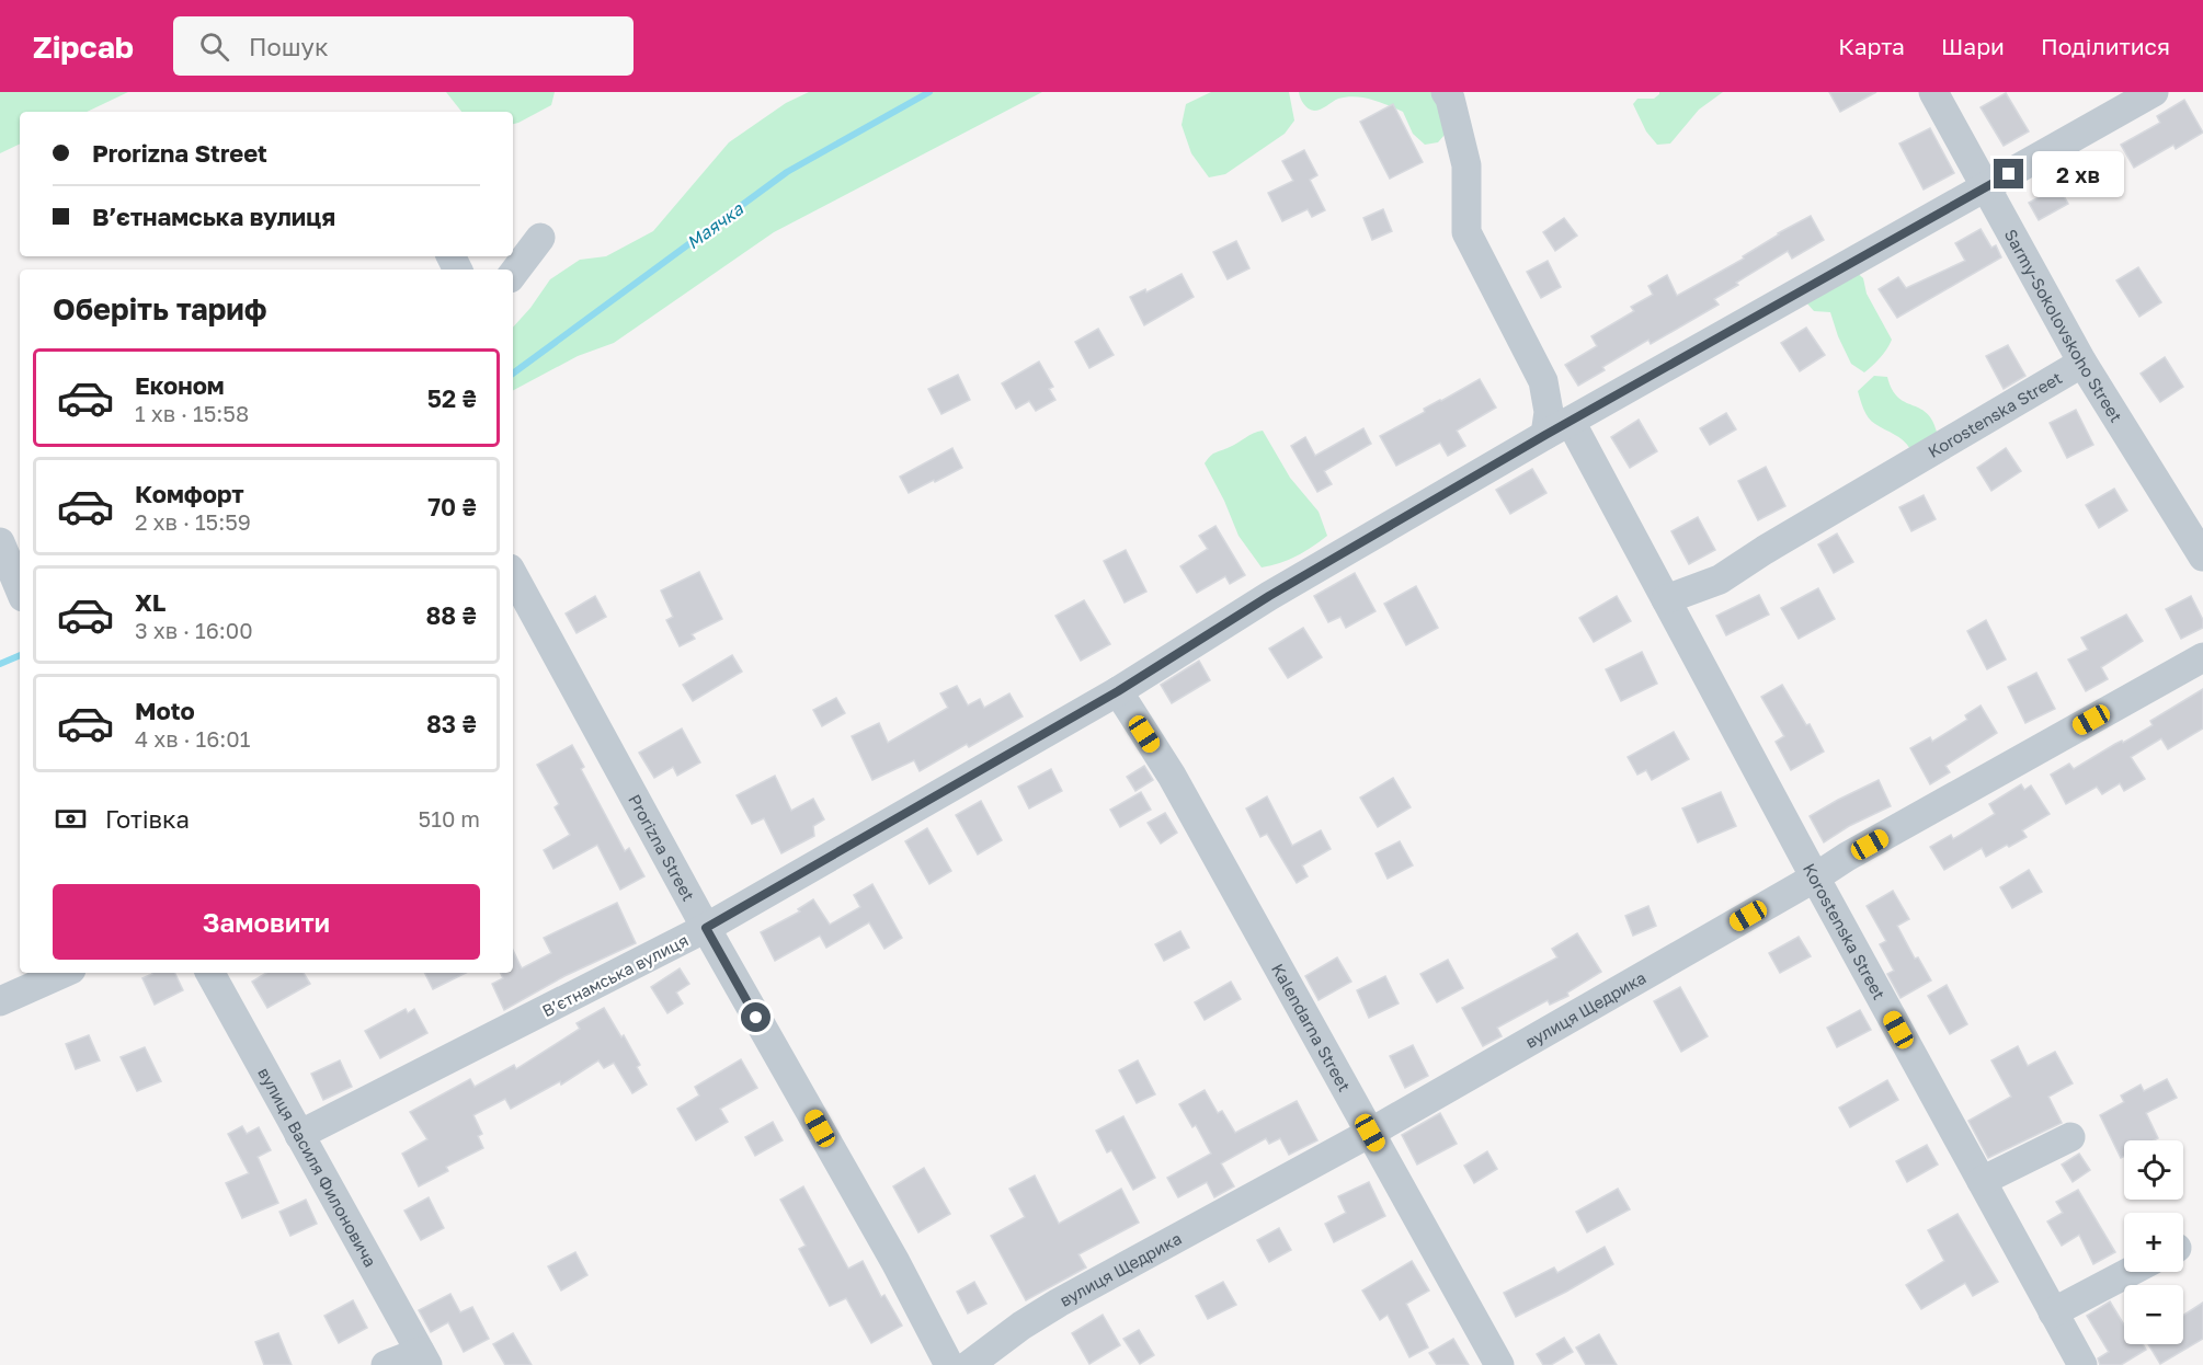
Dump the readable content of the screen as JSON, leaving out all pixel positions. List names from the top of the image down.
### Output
{
  "streets": {
    "street": [
      "Sarmy-Sokolovskoho Street",
      "Korostenska Street",
      "Prorizna Street",
      "Вʼєтнамська вулиця",
      "вулиця Щедрика",
      "Kalendarna Street",
      "вулиця Василя Филоновича"
    ]
  },
  "crossings": [
    ["Sarmy-Sokolovskoho Street", "Korostenska Street"],
    ["Sarmy-Sokolovskoho Street", "Вʼєтнамська вулиця"],
    ["Korostenska Street", "Вʼєтнамська вулиця"],
    ["Korostenska Street", "вулиця Щедрика"],
    ["Prorizna Street", "Вʼєтнамська вулиця"],
    ["Вʼєтнамська вулиця", "Kalendarna Street"],
    ["Вʼєтнамська вулиця", "вулиця Василя Филоновича"],
    ["вулиця Щедрика", "Kalendarna Street"]
  ],
  "water": ["Маячка"],
  "page": {
    "header": "Zipcab",
    "search": "Пошук",
    "nav": ["Карта", "Шари", "Поділитися"],
    "banner": ["Prorizna Street", "Вʼєтнамська вулиця"],
    "bubble": "2 хв",
    "heading": "Оберіть тариф",
    "list": [
      {
        "name": "Економ",
        "note": "1 хв · 15:58",
        "value": "52 ₴"
      },
      {
        "name": "Комфорт",
        "note": "2 хв · 15:59",
        "value": "70 ₴"
      },
      {
        "name": "XL",
        "note": "3 хв · 16:00",
        "value": "88 ₴"
      },
      {
        "name": "Moto",
        "note": "4 хв · 16:01",
        "value": "83 ₴"
      }
    ],
    "pay": ["Готівка", "510 m"],
    "buttons": "Замовити",
    "map_buttons": ["+", "−"]
  }
}
